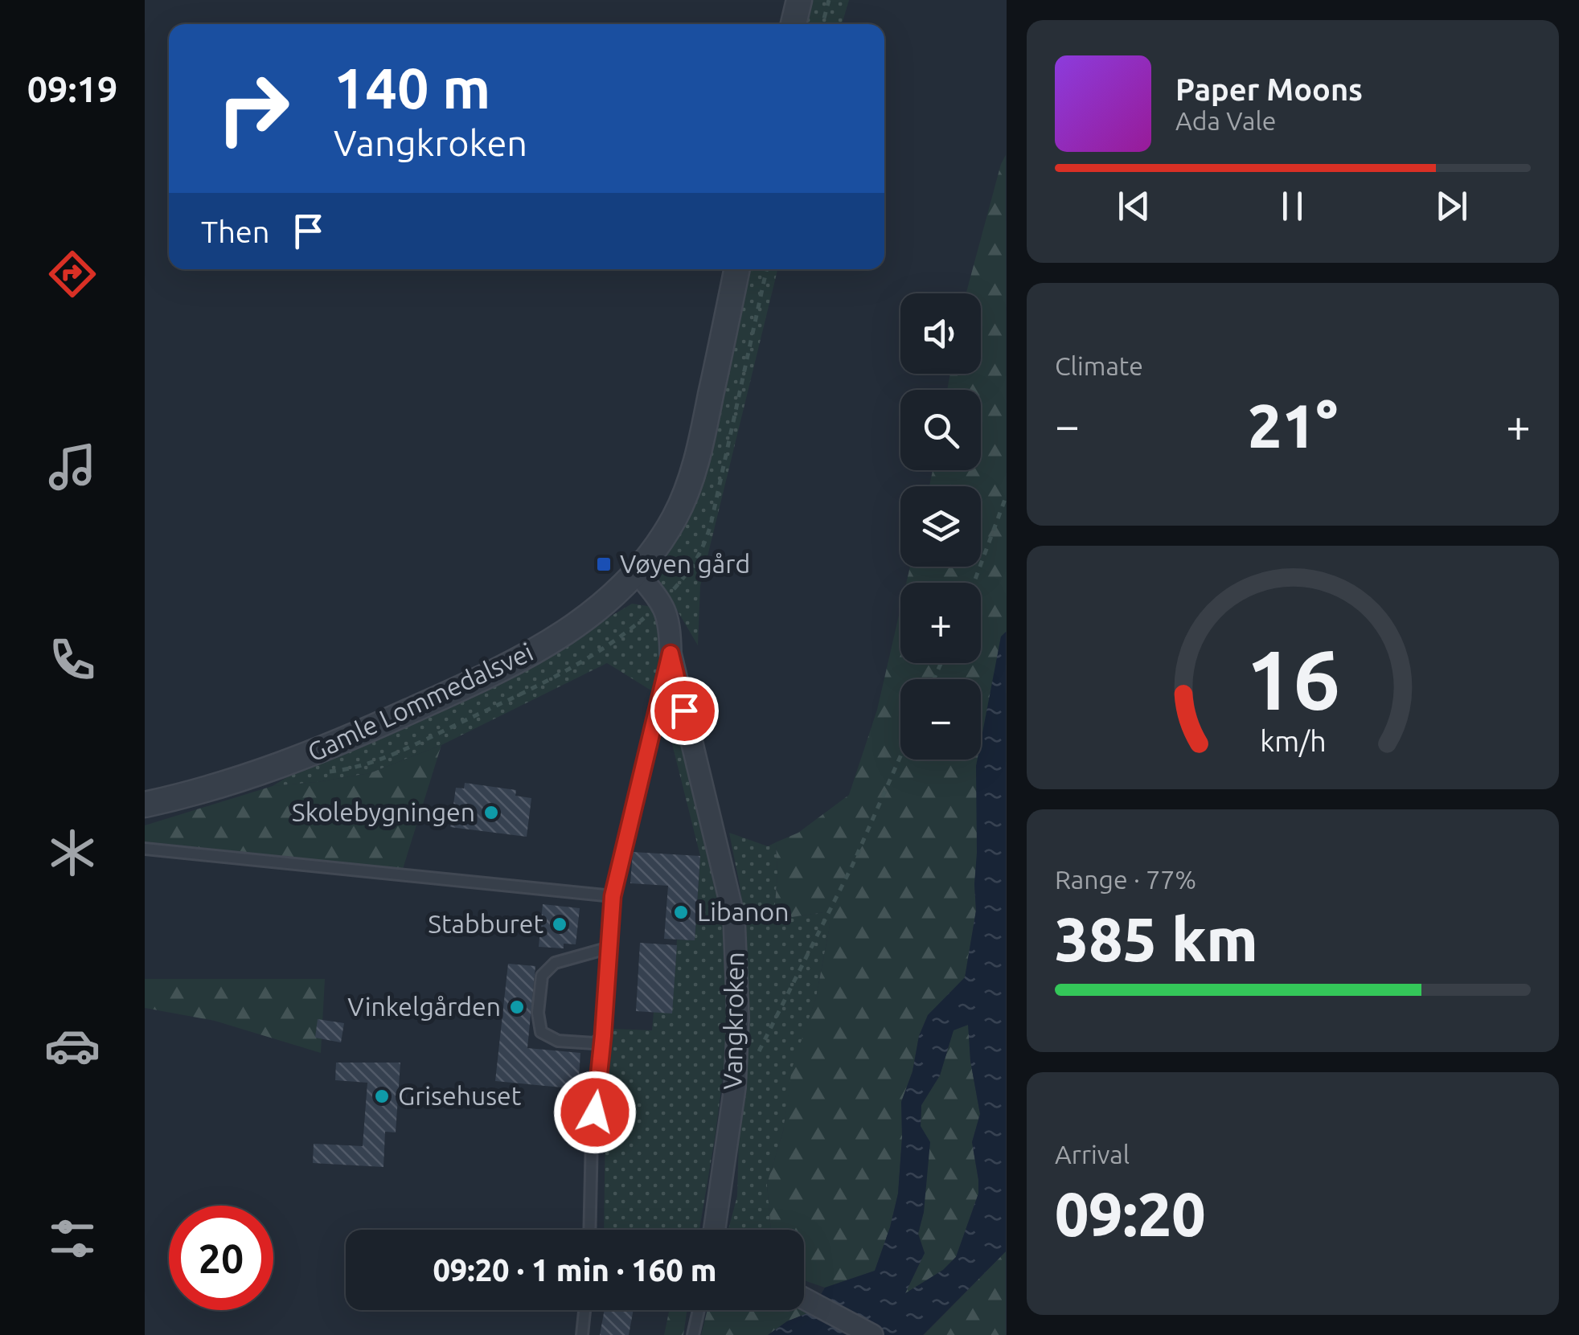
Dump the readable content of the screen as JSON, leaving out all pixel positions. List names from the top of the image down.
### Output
{
  "streets": {
    "street": ["Gamle Lommedalsvei", "Vangkroken"]
  },
  "crossings": [
    ["Gamle Lommedalsvei", "Vangkroken"]
  ],
  "places": {
    "transit": ["Vøyen gård"],
    "other": [
      "Skolebygningen",
      "Libanon",
      "Stabburet",
      "Vinkelgården",
      "Grisehuset"
    ]
  },
  "page": {
    "tabs": "09:19",
    "turn": ["140 m", "Vangkroken"],
    "song": ["Paper Moons", "Ada Vale"],
    "then": "Then",
    "tile": [
      "Climate",
      ["Range · 77%", "385 km"],
      ["Arrival", "09:20"]
    ],
    "map_buttons": ["+", "−"],
    "heat": ["−", "21°", "+"],
    "limit": "20",
    "trip": "09:20 · 1 min · 160 m",
    "gauge": ["16", "km/h"]
  }
}
